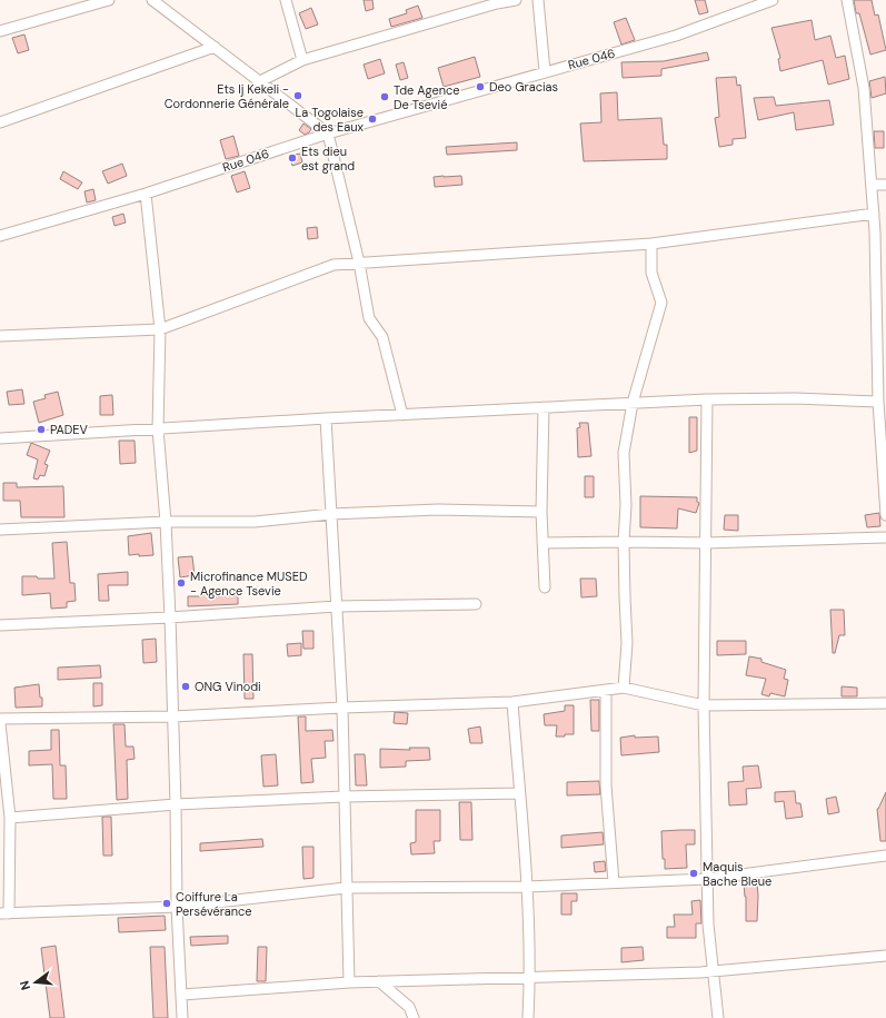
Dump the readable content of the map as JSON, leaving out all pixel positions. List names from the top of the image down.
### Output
{
  "streets": {
    "street": ["Rue 046"]
  },
  "places": [
    "Deo Gracias",
    "Ets Ij Kekeli - Cordonnerie Générale",
    "Tde Agence De Tsevié",
    "La Togolaise des Eaux",
    "Ets dieu est grand",
    "PADEV",
    "Microfinance MUSED - Agence Tsevie",
    "ONG Vinodi",
    "Maquis Bache Bleue",
    "Coiffure La Persévérance"
  ],
  "north": "left"
}
